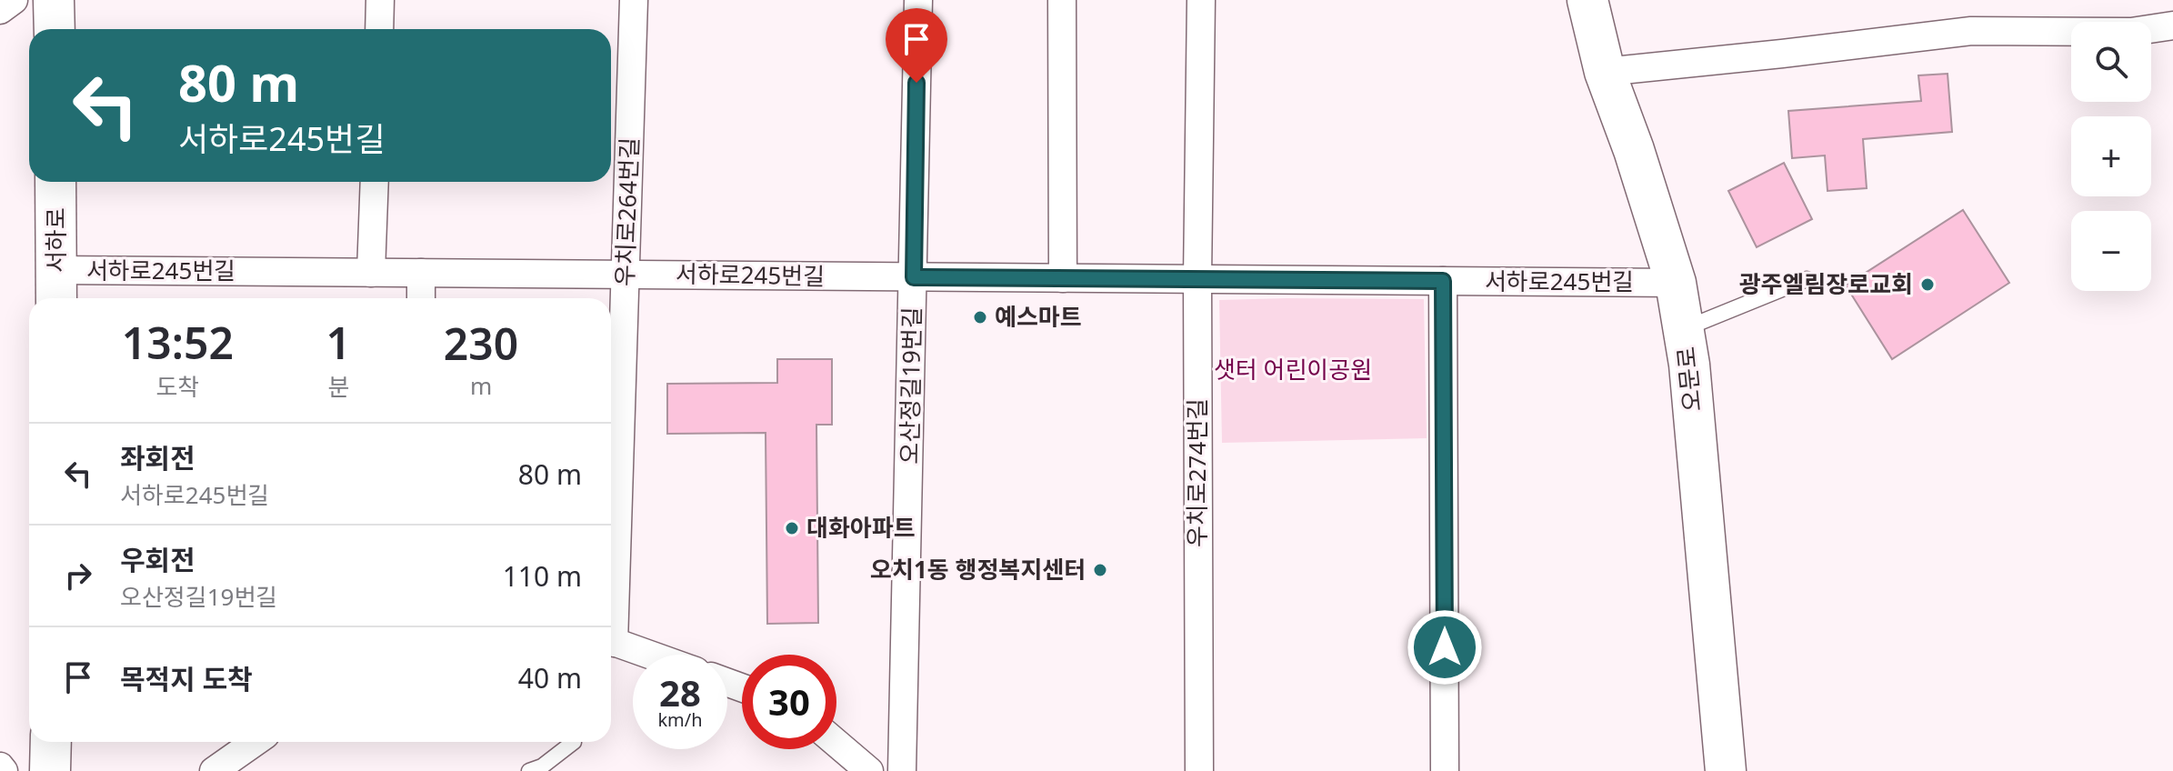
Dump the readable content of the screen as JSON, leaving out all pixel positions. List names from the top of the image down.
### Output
{
  "streets": {
    "street": [
      "우치로264번길",
      "서하로",
      "서하로245번길",
      "오문로",
      "오산정길19번길",
      "우치로274번길"
    ]
  },
  "crossings": [
    ["우치로264번길", "서하로245번길"],
    ["서하로", "서하로245번길"],
    ["서하로245번길", "오문로"],
    ["서하로245번길", "오산정길19번길"],
    ["서하로245번길", "우치로274번길"]
  ],
  "parks": ["샛터 어린이공원"],
  "places": [
    "광주엘림장로교회",
    "예스마트",
    "대화아파트",
    "오치1동 행정복지센터"
  ],
  "page": {
    "map_buttons": ["+", "−"],
    "turn": ["80 m", "서하로245번길"],
    "eta": [
      "13:52",
      "도착",
      "1",
      "분",
      "230",
      "m"
    ],
    "list": [
      {
        "name": "좌회전",
        "note": "서하로245번길",
        "value": "80 m"
      },
      {
        "name": "우회전",
        "note": "오산정길19번길",
        "value": "110 m"
      },
      {
        "name": "목적지 도착",
        "value": "40 m"
      }
    ],
    "speed": "28 km/h",
    "limit": "30"
  }
}
